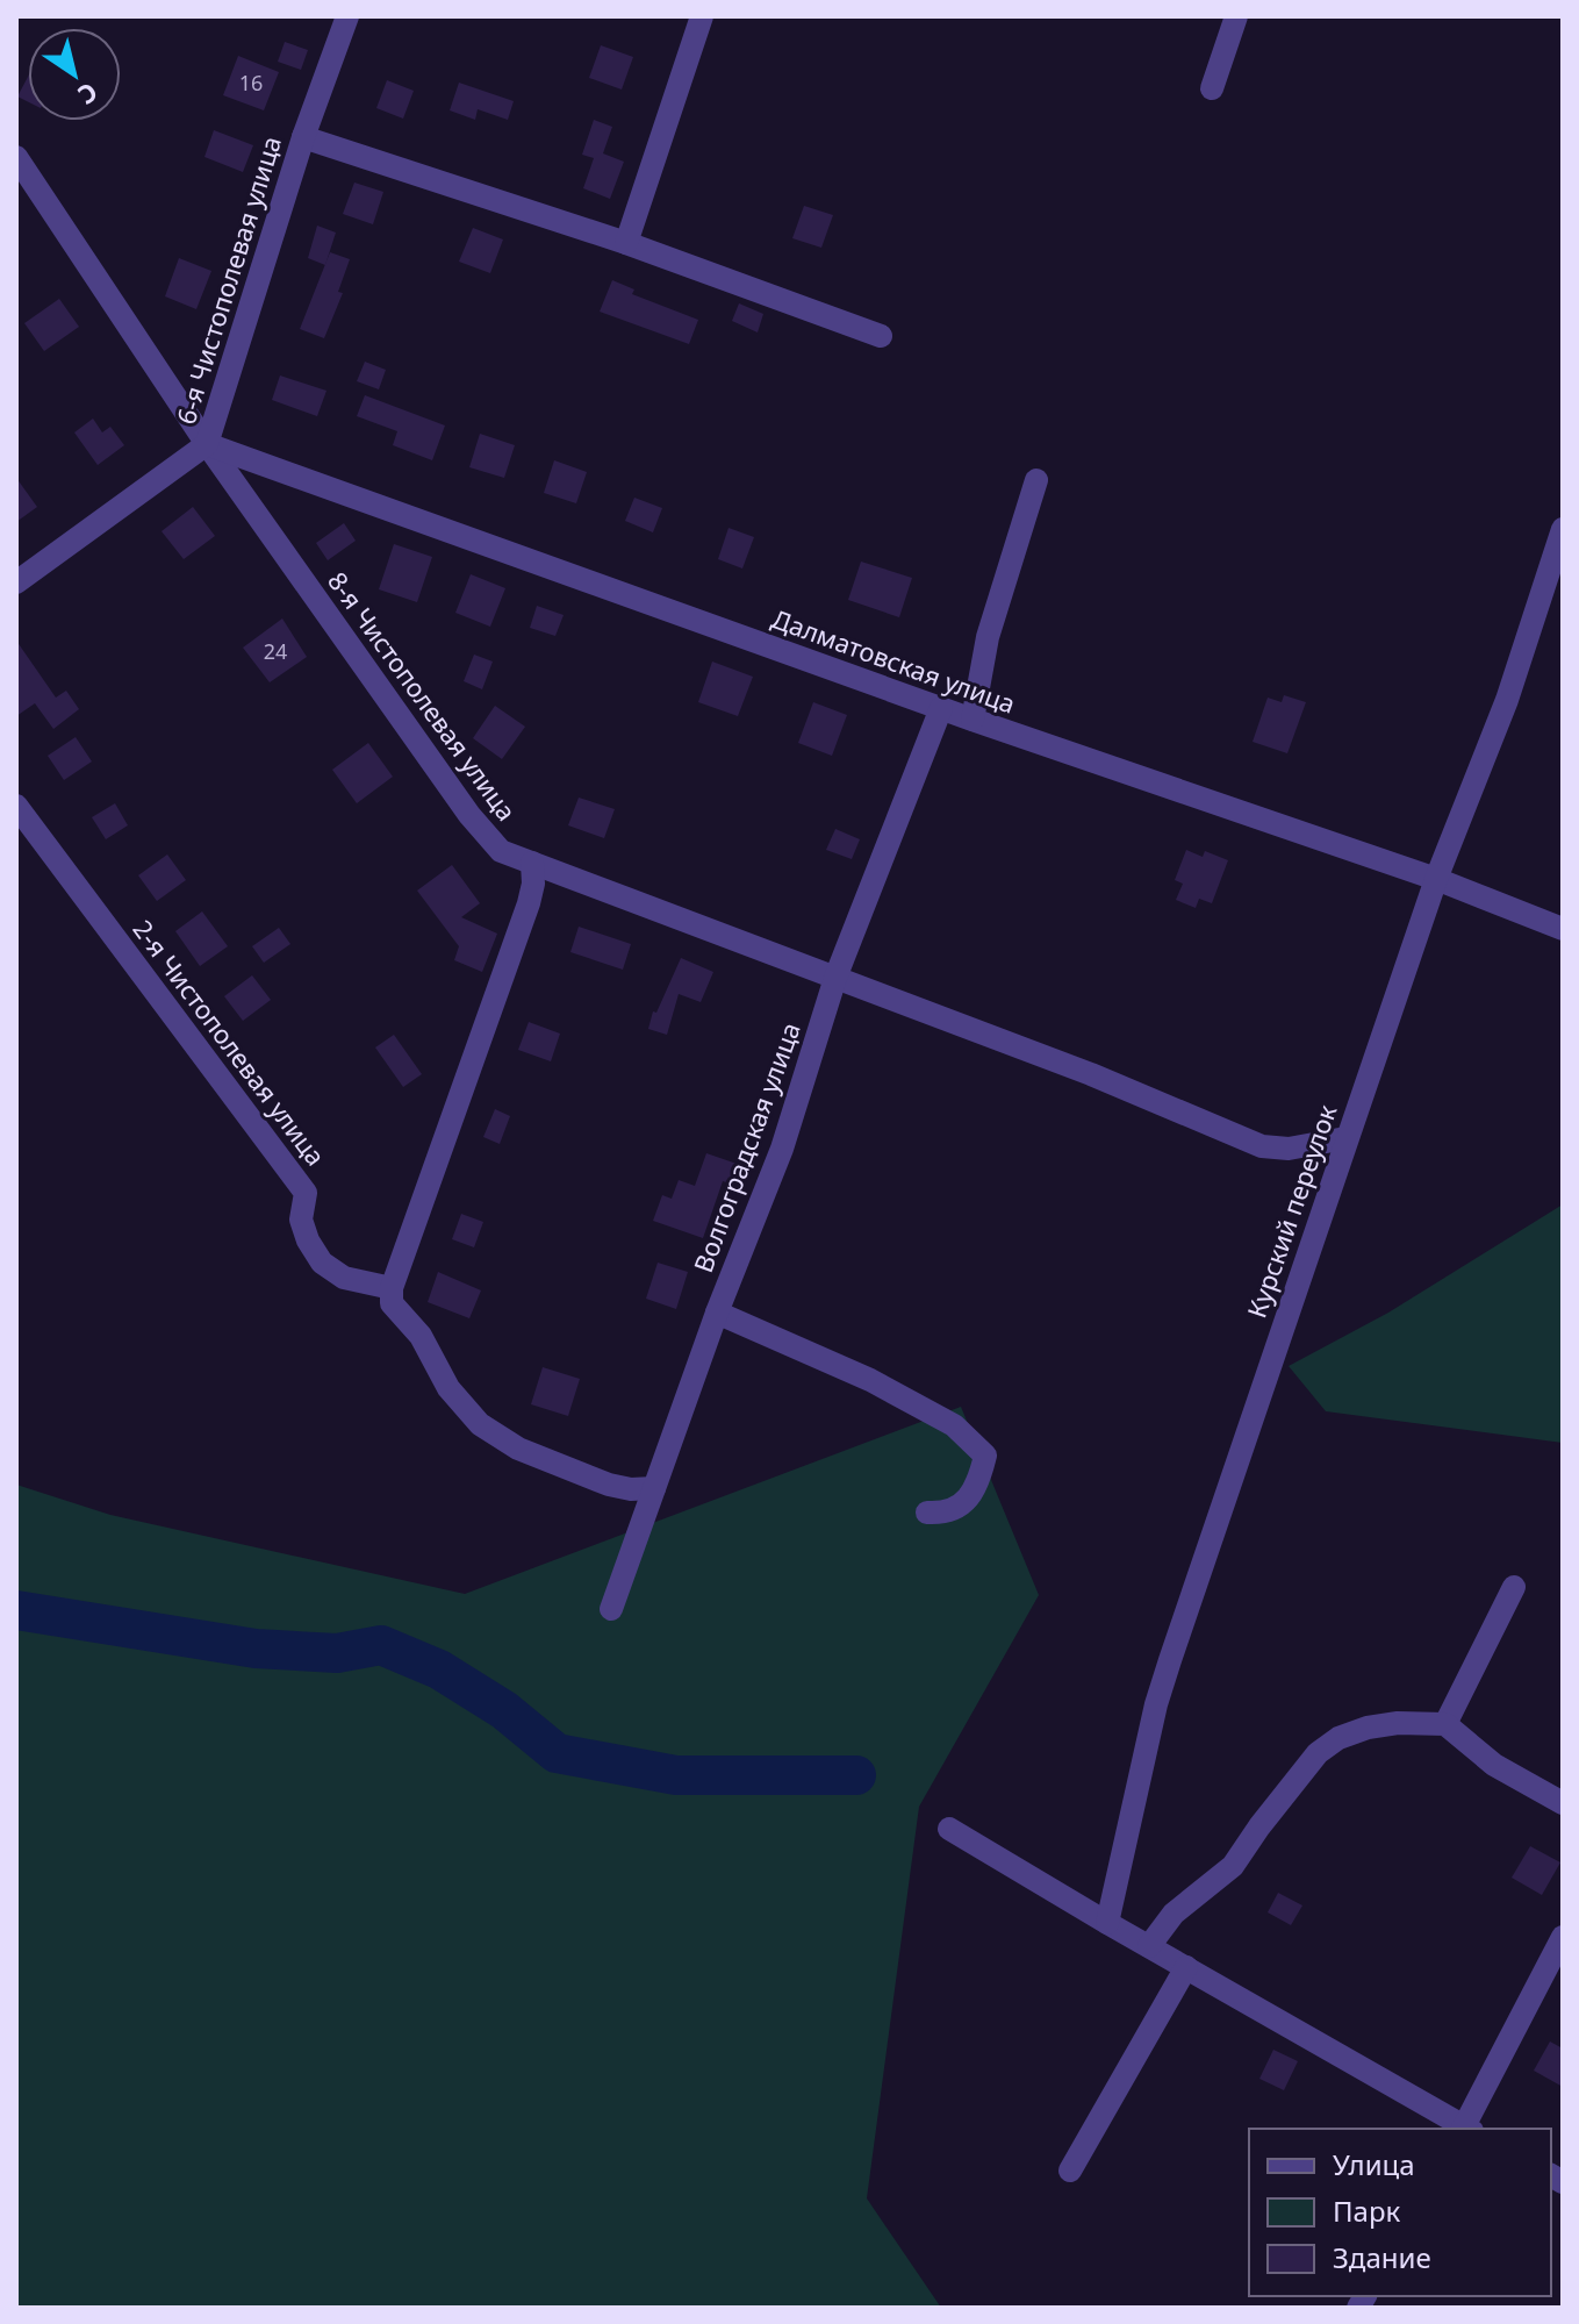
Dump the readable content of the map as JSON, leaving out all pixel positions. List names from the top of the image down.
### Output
{
  "streets": {
    "street": [
      "6-я Чистополевая улица",
      "Далматовская улица",
      "8-я Чистополевая улица",
      "2-я Чистополевая улица",
      "Волгоградская улица",
      "Курский переулок"
    ]
  },
  "crossings": [
    ["6-я Чистополевая улица", "Далматовская улица"],
    ["6-я Чистополевая улица", "8-я Чистополевая улица"],
    ["Далматовская улица", "8-я Чистополевая улица"],
    ["Далматовская улица", "Волгоградская улица"],
    ["Далматовская улица", "Курский переулок"],
    ["8-я Чистополевая улица", "Волгоградская улица"],
    ["8-я Чистополевая улица", "Курский переулок"]
  ],
  "house_numbers": ["16", "24"],
  "legend": ["Улица", "Парк", "Здание"],
  "north": "bottom right"
}
